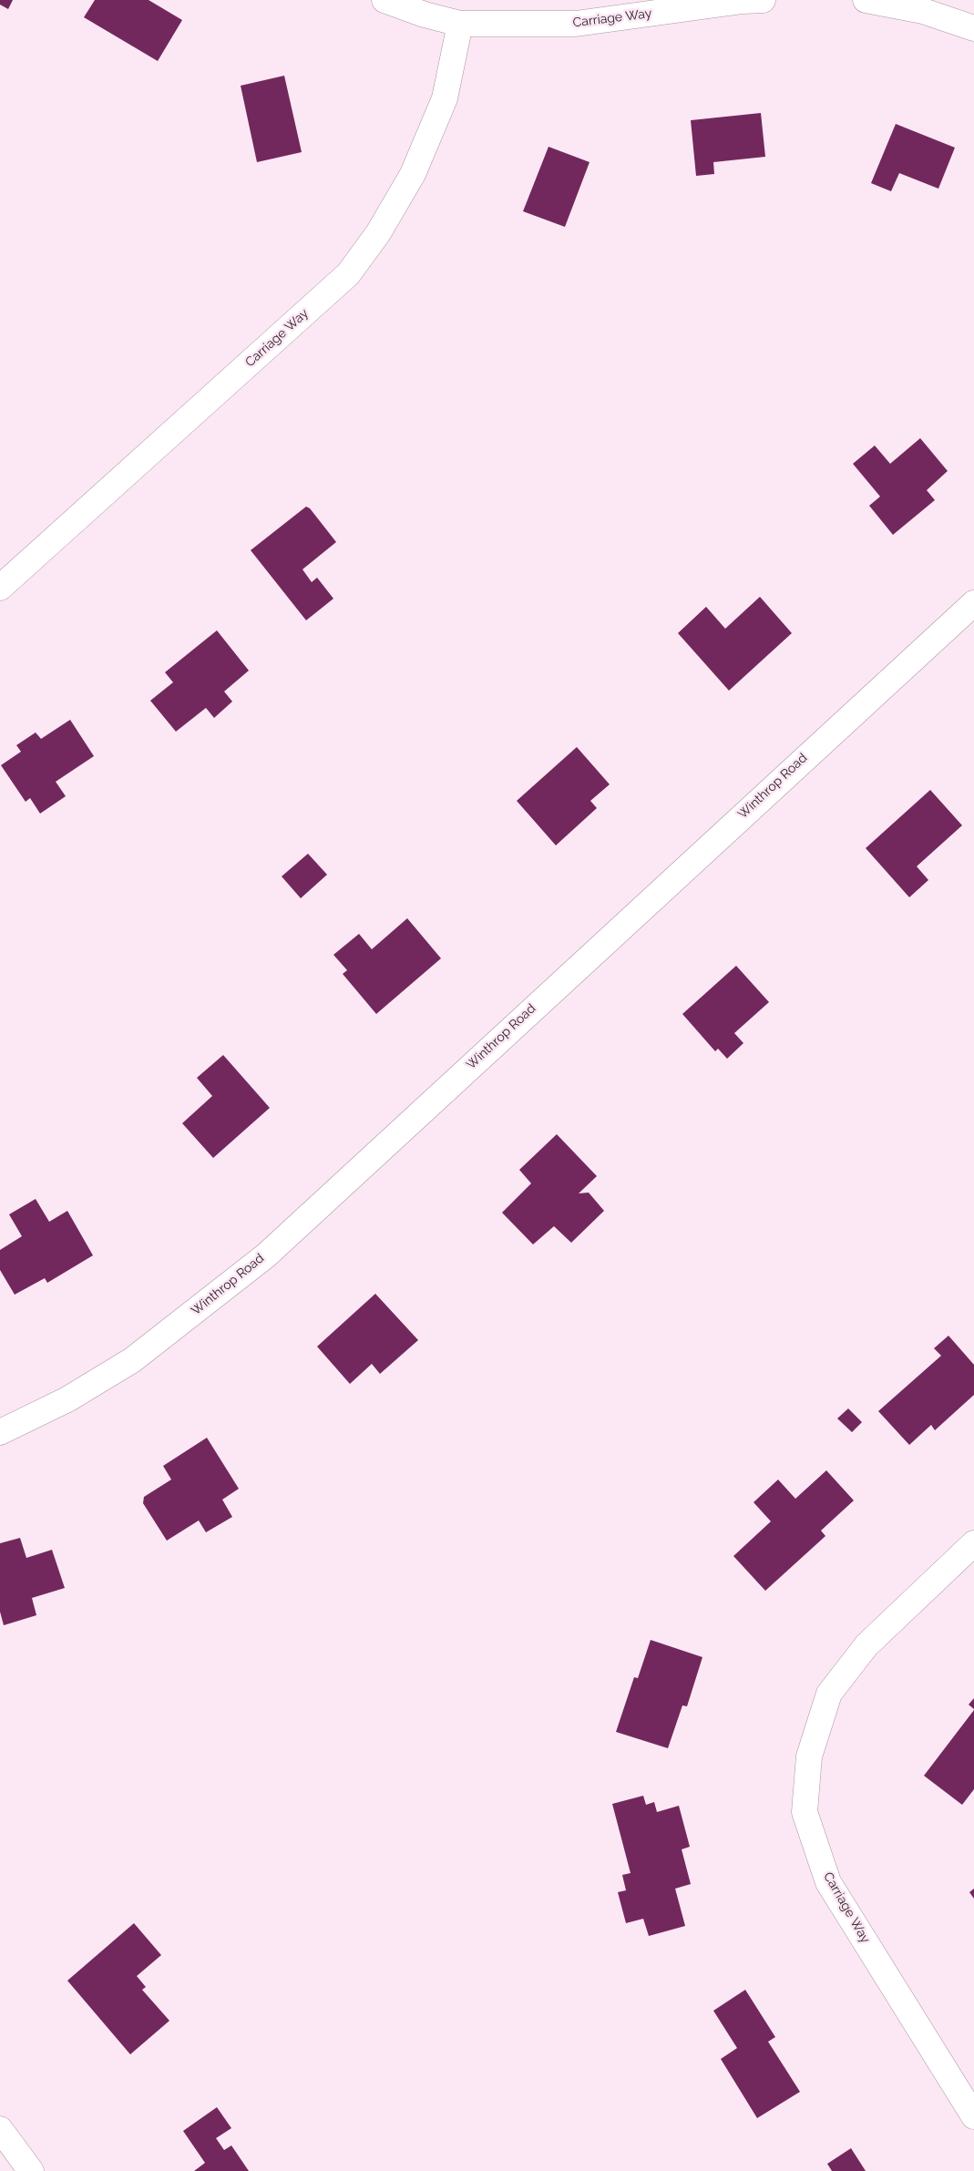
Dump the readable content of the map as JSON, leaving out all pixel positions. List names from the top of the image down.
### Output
{
  "streets": {
    "street": ["Carriage Way", "Winthrop Road"]
  }
}
